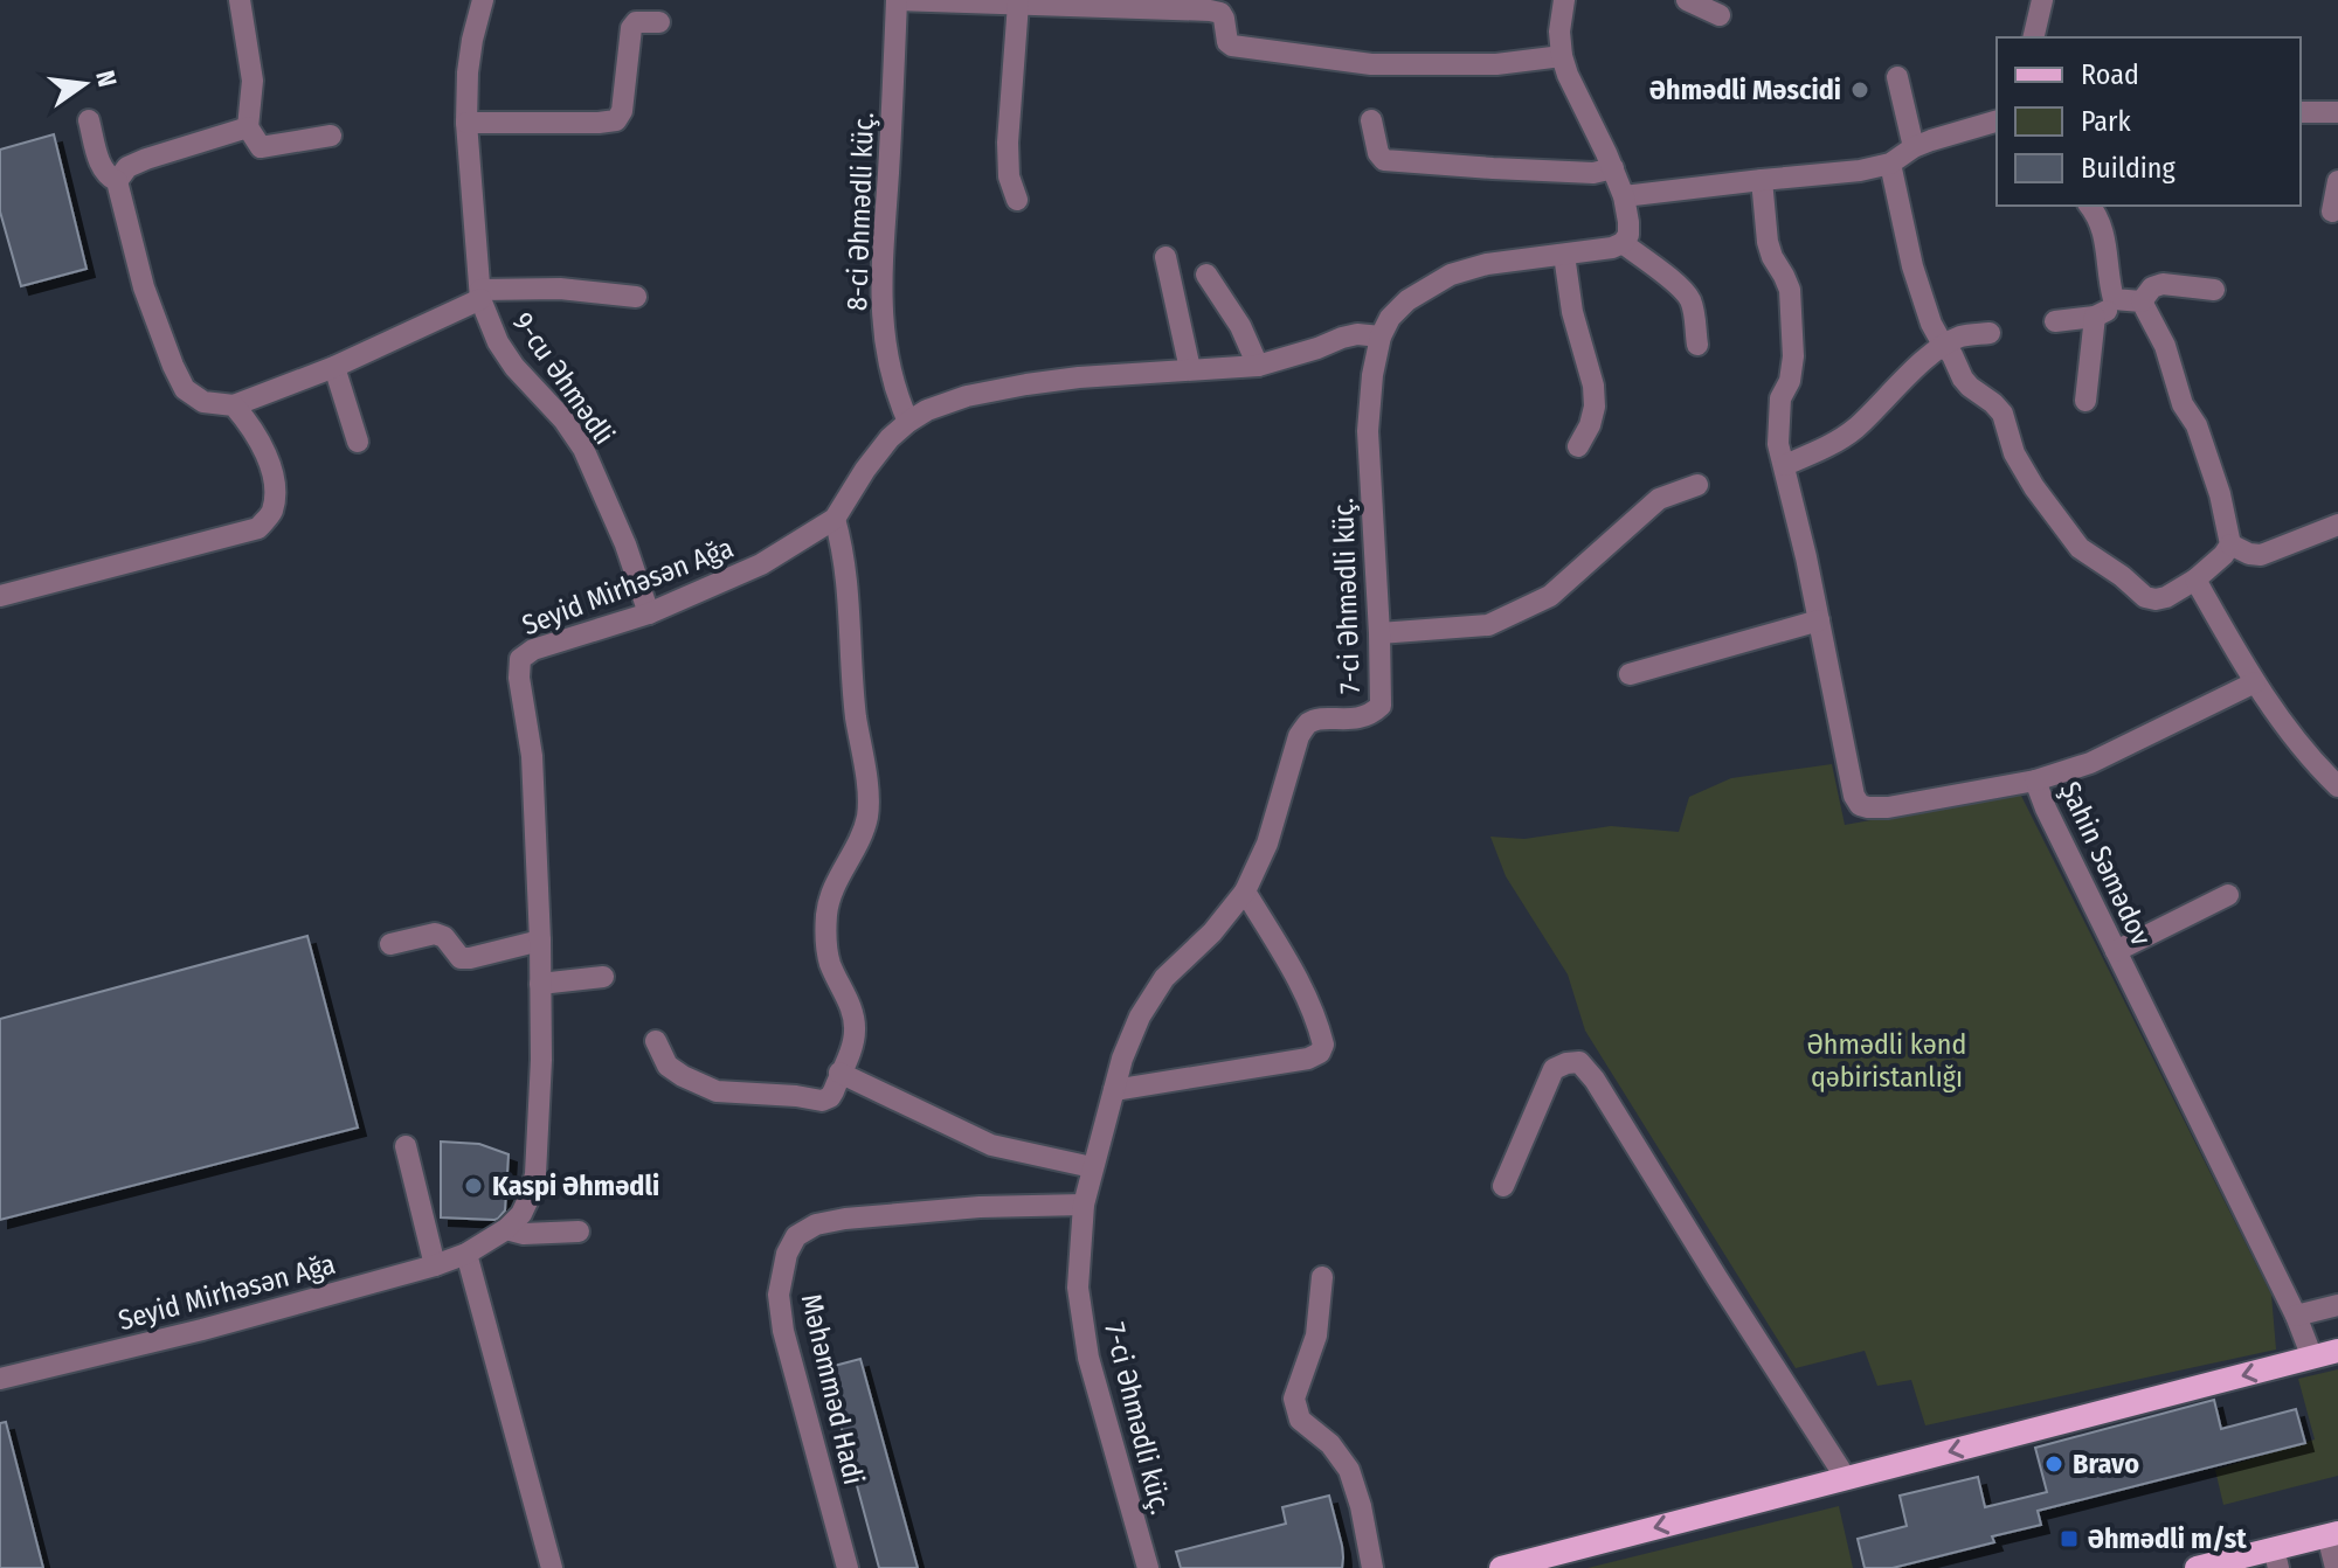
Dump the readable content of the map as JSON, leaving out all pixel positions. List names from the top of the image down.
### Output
{
  "streets": {
    "street": [
      "8-ci Əhmədli küç.",
      "9-cu Əhmədli",
      "Seyid Mirhəsən Ağa",
      "7-ci Əhmədli küç.",
      "Şahin Səmədov",
      "Məhəmməd Hadi"
    ]
  },
  "crossings": [
    ["8-ci Əhmədli küç.", "Seyid Mirhəsən Ağa"],
    ["9-cu Əhmədli", "Seyid Mirhəsən Ağa"],
    ["Seyid Mirhəsən Ağa", "7-ci Əhmədli küç."],
    ["7-ci Əhmədli küç.", "Məhəmməd Hadi"]
  ],
  "parks": ["Əhmədli kənd qəbiristanlığı"],
  "places": {
    "other": ["Әhmәdli Mәscidi", "Kaspi Əhmədli", "Bravo"],
    "transit": ["Əhmədli m/st"]
  },
  "legend": ["Road", "Park", "Building"],
  "north": "right"
}
